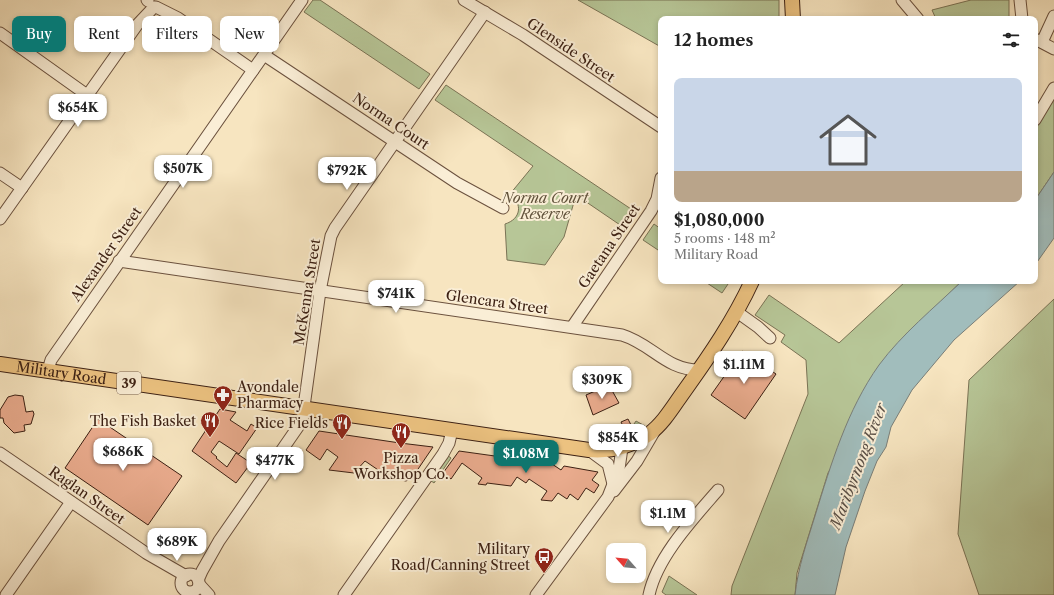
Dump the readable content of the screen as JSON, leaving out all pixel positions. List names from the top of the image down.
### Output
{
  "streets": {
    "main road": ["Military Road", "39"],
    "street": [
      "Glenside Street",
      "Norma Court",
      "Gaetana Street",
      "Alexander Street",
      "McKenna Street",
      "Glencara Street",
      "Raglan Street"
    ]
  },
  "crossings": [
    ["Glenside Street", "McKenna Street"],
    ["Norma Court", "Alexander Street"],
    ["Norma Court", "McKenna Street"],
    ["Gaetana Street", "Glencara Street"],
    ["Alexander Street", "Glencara Street"],
    ["Alexander Street", "Military Road"],
    ["McKenna Street", "Glencara Street"],
    ["McKenna Street", "Military Road"],
    ["McKenna Street", "Raglan Street"],
    ["Glencara Street", "39"],
    ["Military Road", "39"]
  ],
  "water": ["Maribyrnong River"],
  "parks": ["Norma Court Reserve"],
  "places": {
    "pharmacy": ["Avondale Pharmacy"],
    "restaurant": ["The Fish Basket", "Rice Fields", "Pizza Workshop Co."],
    "bus stop": ["Military Road/Canning Street"]
  },
  "north": "top left",
  "page": {
    "chip": [
      "Buy",
      "Rent",
      "Filters",
      "New"
    ],
    "heading": "12 homes",
    "list": [
      {
        "name": "$1,080,000",
        "note": "5 rooms · 148 m² · Military Road"
      }
    ],
    "price": [
      "$654K",
      "$507K",
      "$792K",
      "$741K",
      "$1.11M",
      "$309K",
      "$854K",
      "$686K",
      "$1.08M",
      "$477K",
      "$1.1M",
      "$689K"
    ]
  }
}
